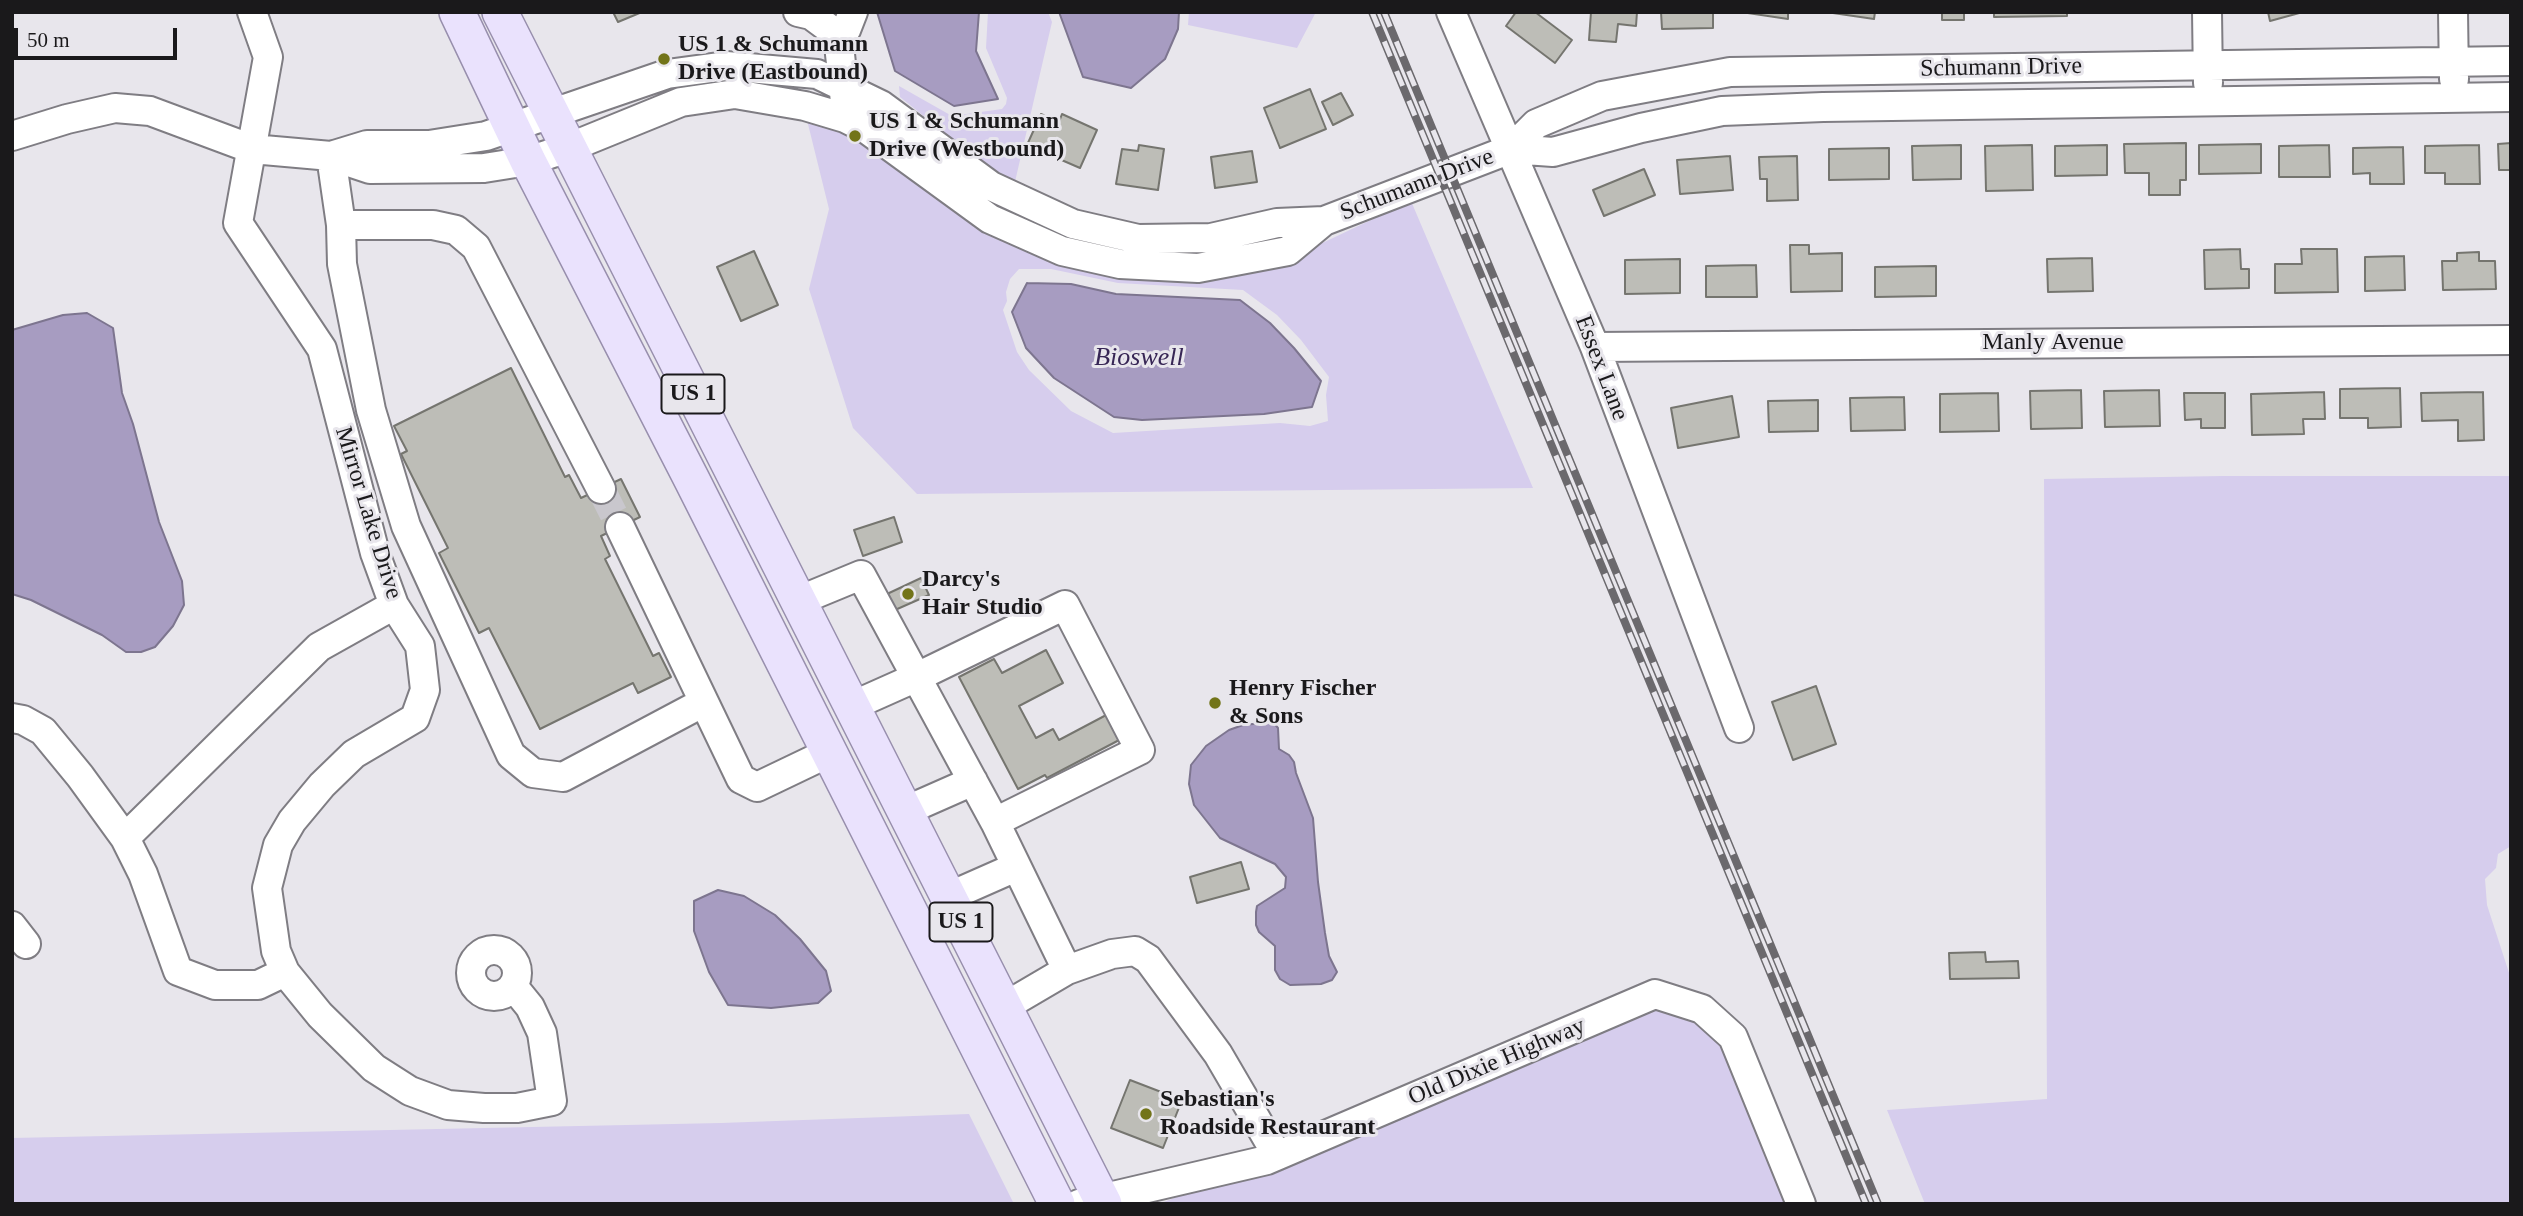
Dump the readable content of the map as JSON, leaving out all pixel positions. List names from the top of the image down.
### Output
{
  "streets": {
    "main road": ["US 1"],
    "street": [
      "Schumann Drive",
      "Manly Avenue",
      "Essex Lane",
      "Mirror Lake Drive",
      "Old Dixie Highway"
    ]
  },
  "crossings": [
    ["Schumann Drive", "Essex Lane"],
    ["Schumann Drive", "US 1"],
    ["Manly Avenue", "Essex Lane"],
    ["US 1", "Old Dixie Highway"]
  ],
  "water": ["Bioswell"],
  "places": [
    "US 1 & Schumann Drive (Eastbound)",
    "US 1 & Schumann Drive (Westbound)",
    "Darcy's Hair Studio",
    "Henry Fischer & Sons",
    "Sebastian's Roadside Restaurant"
  ],
  "scale_bar": "50 m"
}
